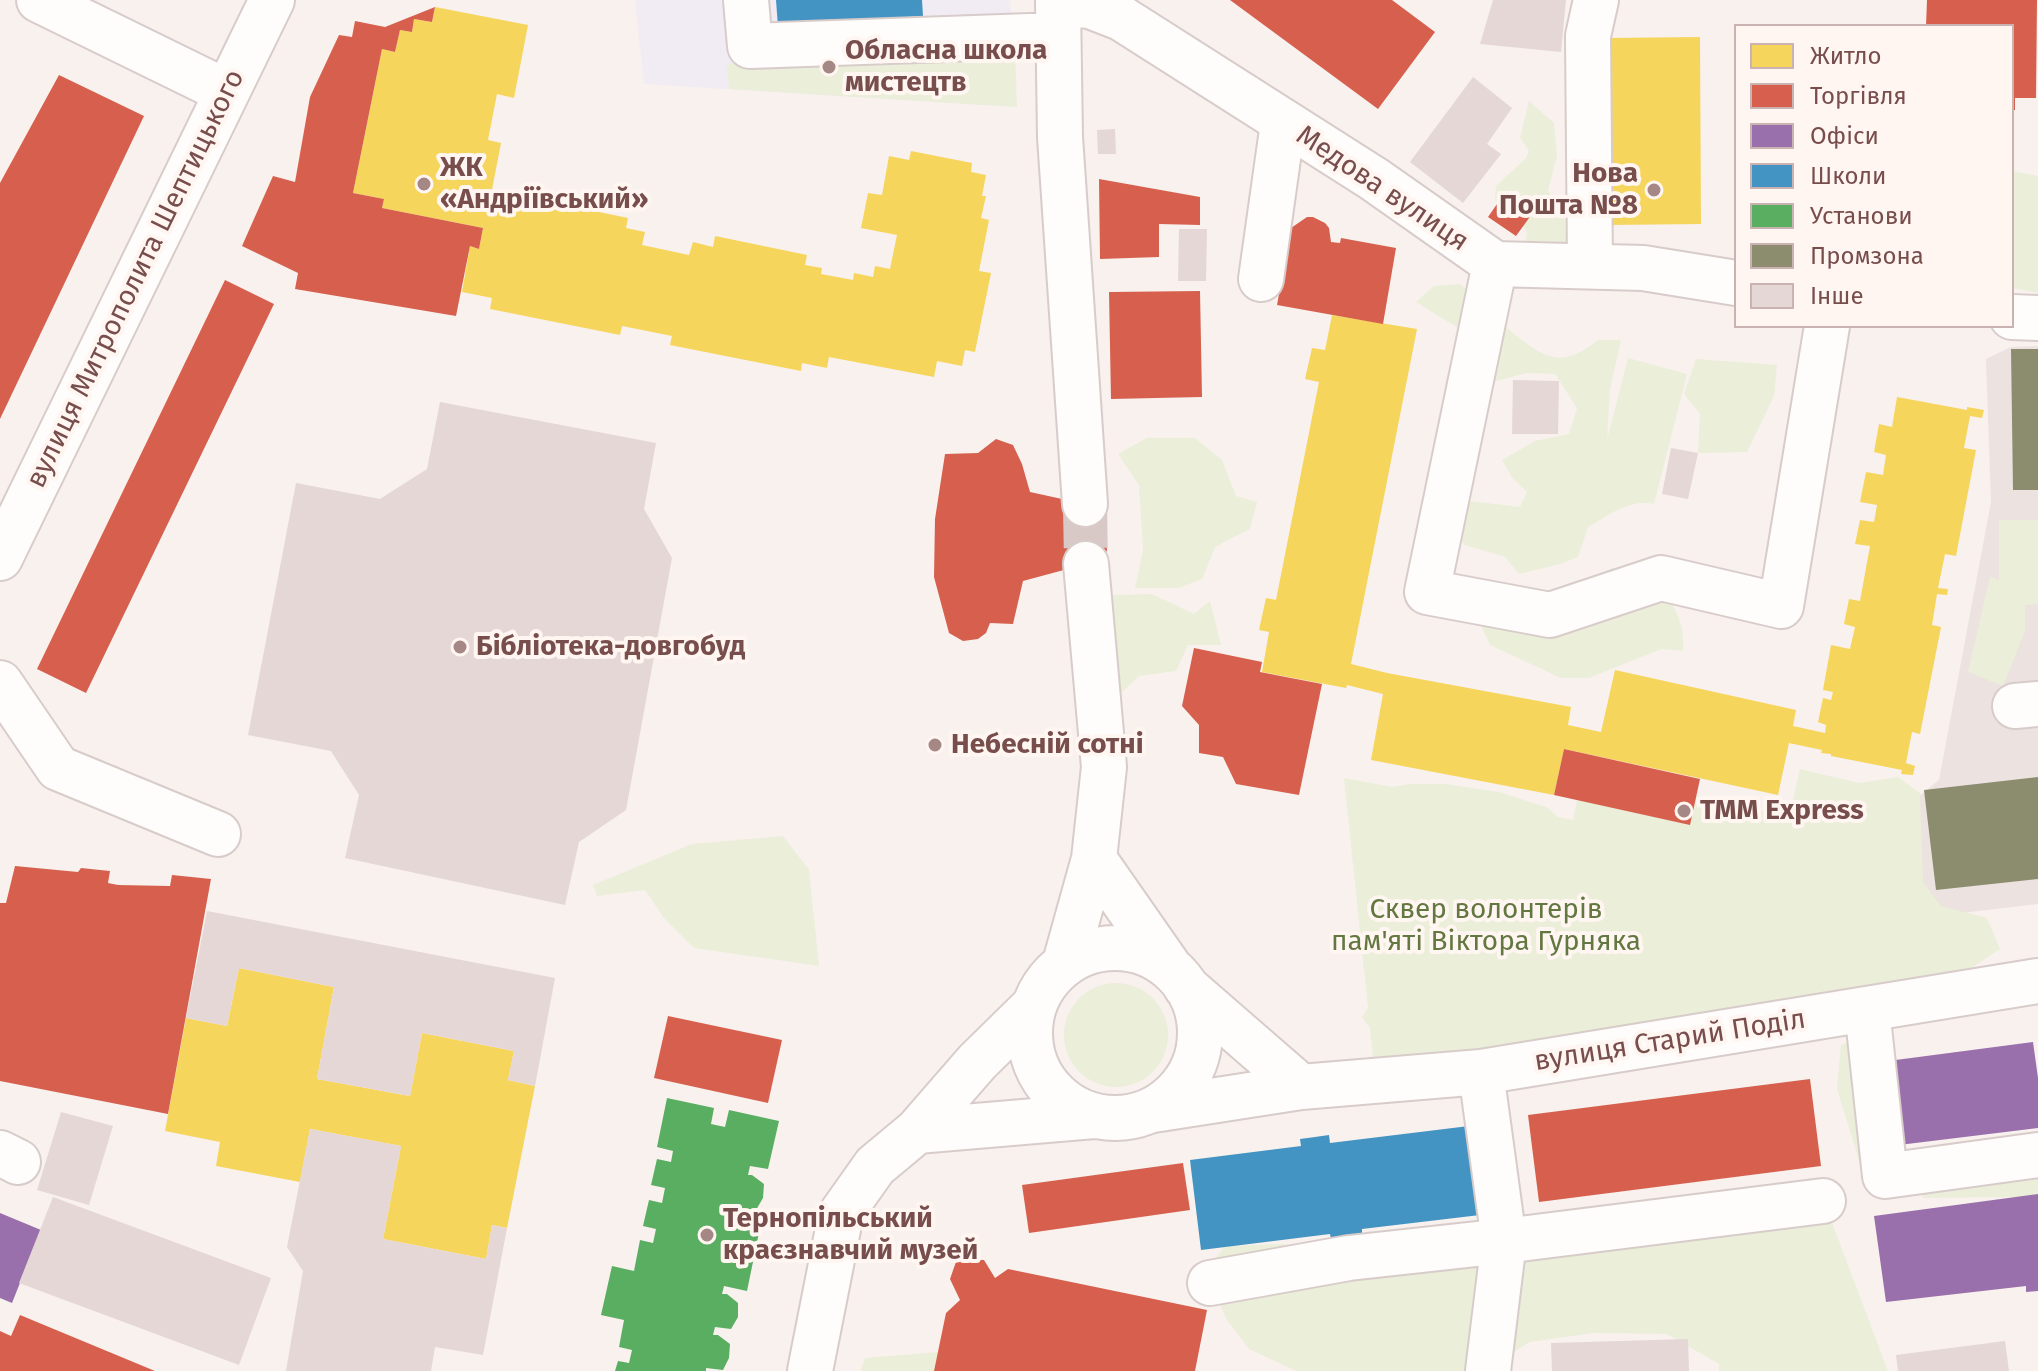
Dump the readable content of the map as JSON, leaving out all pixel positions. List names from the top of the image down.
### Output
{
  "streets": {
    "street": ["Медова вулиця", "вулиця Митрополита Шептицького", "вулиця Старий Поділ"]
  },
  "parks": ["Сквер волонтерів пам'яті Віктора Гурняка"],
  "places": [
    "Обласна школа мистецтв",
    "ЖК «Андріївський»",
    "Нова Пошта №8",
    "Бібліотека-довгобуд",
    "Небесній сотні",
    "TMM Express",
    "Тернопільський краєзнавчий музей"
  ],
  "legend": [
    "Житло",
    "Торгівля",
    "Офіси",
    "Школи",
    "Установи",
    "Промзона",
    "Інше"
  ]
}
